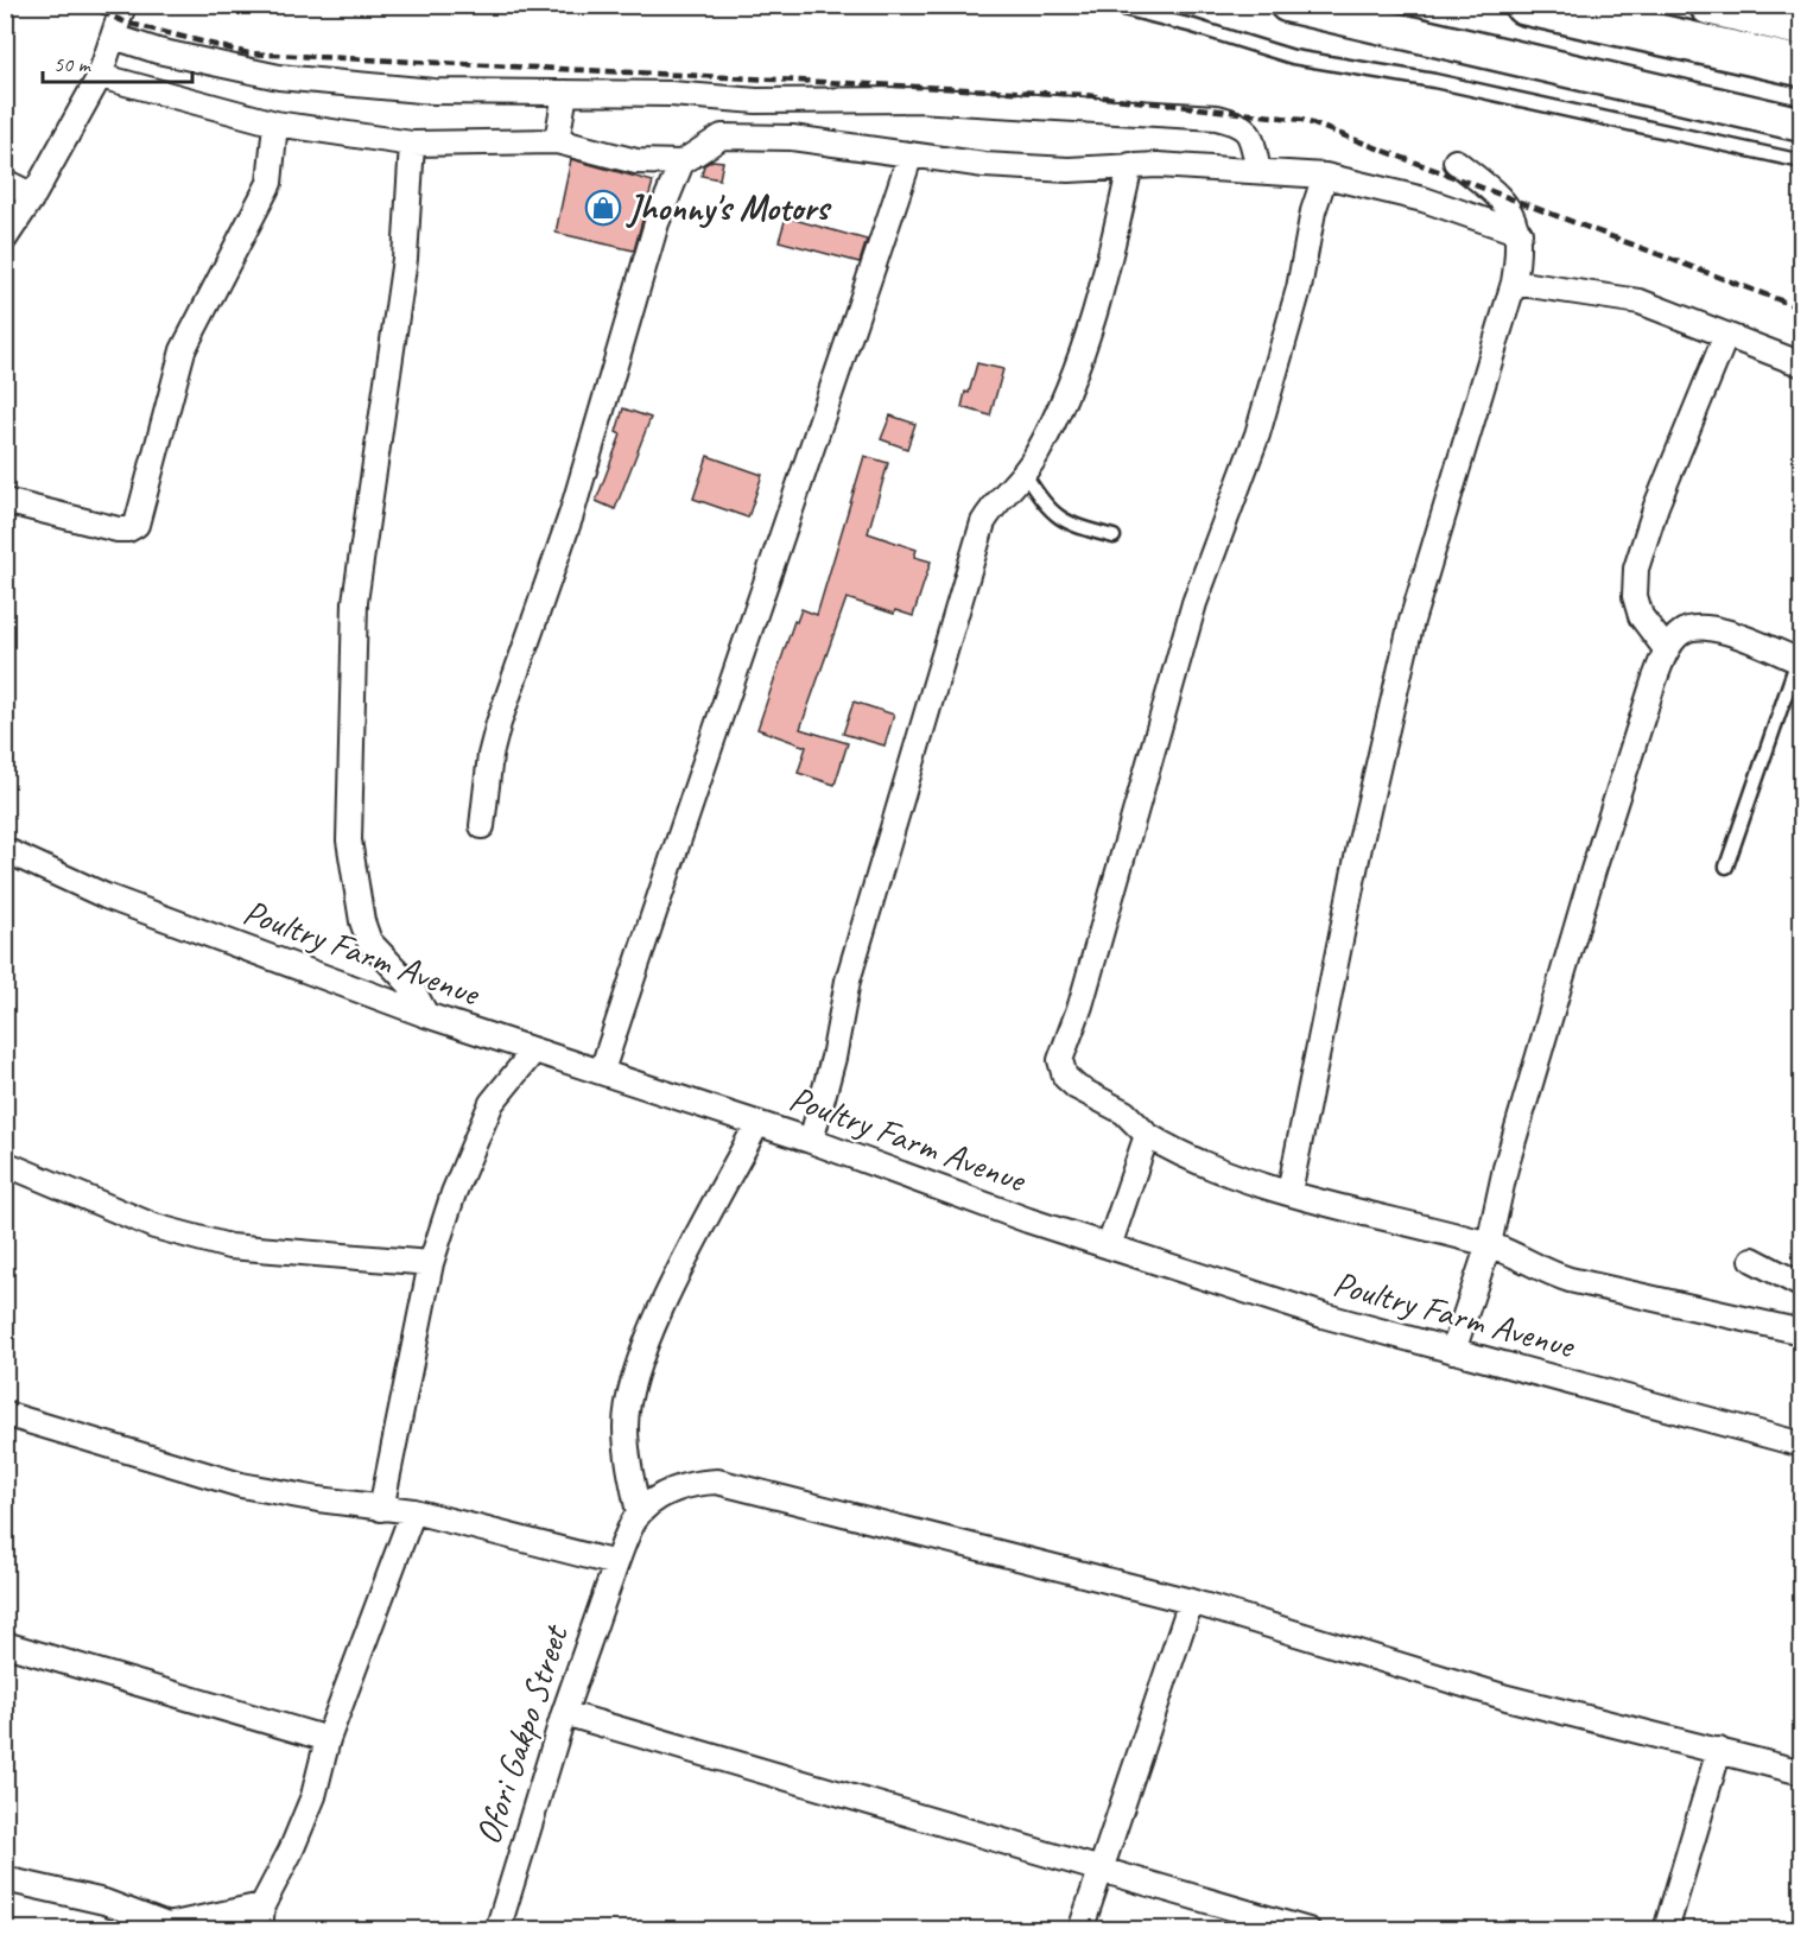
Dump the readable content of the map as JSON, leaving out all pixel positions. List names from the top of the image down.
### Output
{
  "streets": {
    "street": ["Poultry Farm Avenue", "Ofori Gakpo Street"]
  },
  "places": {
    "shop": ["Jhonny's Motors"]
  },
  "scale_bar": "50 m"
}
